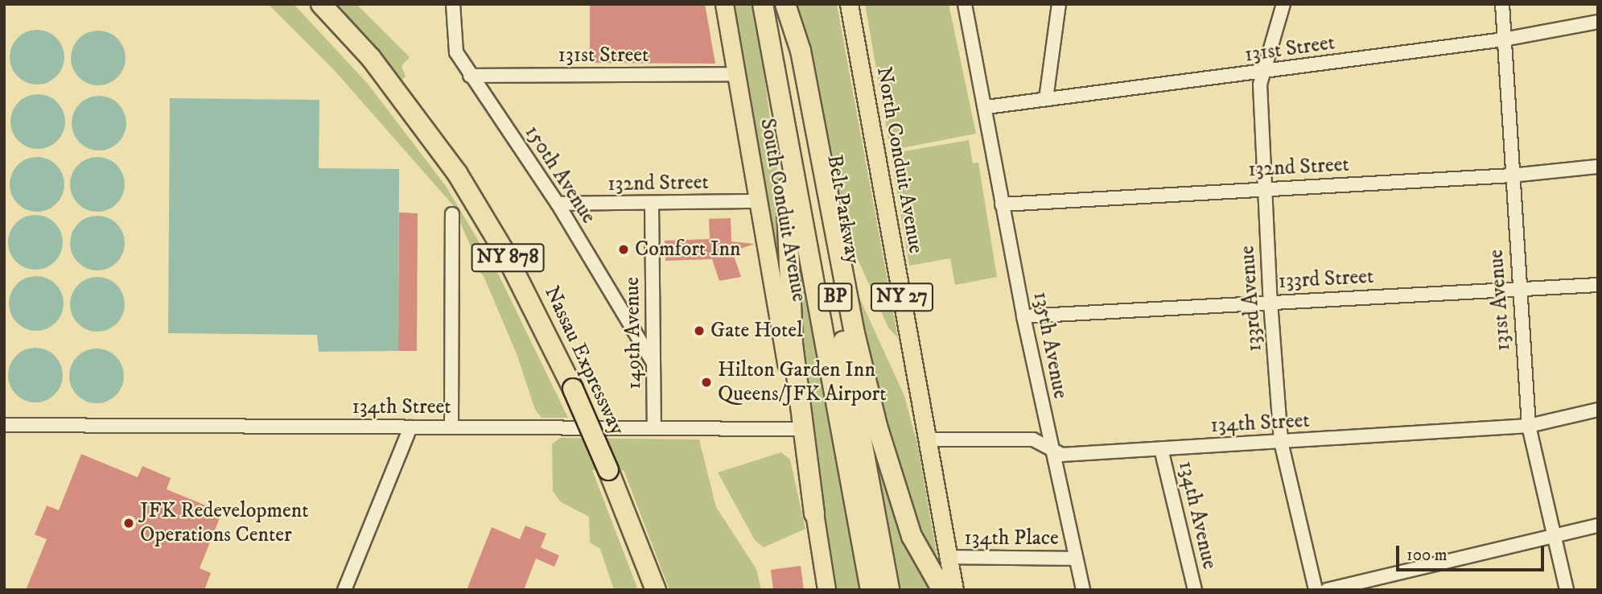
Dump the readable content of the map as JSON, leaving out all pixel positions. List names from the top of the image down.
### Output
{
  "streets": {
    "highway": [
      "Belt Parkway",
      "NY 878",
      "BP",
      "Nassau Expressway"
    ],
    "main road": ["North Conduit Avenue", "South Conduit Avenue", "NY 27"],
    "street": [
      "131st Street",
      "132nd Street",
      "150th Avenue",
      "133rd Street",
      "133rd Avenue",
      "131st Avenue",
      "149th Avenue",
      "135th Avenue",
      "134th Street",
      "134th Avenue",
      "134th Place"
    ]
  },
  "crossings": [
    ["131st Street", "150th Avenue"],
    ["131st Street", "South Conduit Avenue"],
    ["131st Street", "133rd Avenue"],
    ["131st Street", "131st Avenue"],
    ["131st Street", "135th Avenue"],
    ["North Conduit Avenue", "134th Street"],
    ["North Conduit Avenue", "134th Place"],
    ["132nd Street", "150th Avenue"],
    ["132nd Street", "South Conduit Avenue"],
    ["132nd Street", "133rd Avenue"],
    ["132nd Street", "131st Avenue"],
    ["132nd Street", "149th Avenue"],
    ["132nd Street", "135th Avenue"],
    ["150th Avenue", "149th Avenue"],
    ["South Conduit Avenue", "134th Street"],
    ["133rd Street", "133rd Avenue"],
    ["133rd Street", "131st Avenue"],
    ["133rd Street", "135th Avenue"],
    ["133rd Avenue", "134th Street"],
    ["131st Avenue", "134th Street"],
    ["149th Avenue", "134th Street"],
    ["135th Avenue", "134th Street"],
    ["135th Avenue", "134th Place"],
    ["134th Street", "134th Avenue"]
  ],
  "places": [
    "Comfort Inn",
    "Gate Hotel",
    "Hilton Garden Inn Queens/JFK Airport",
    "JFK Redevelopment Operations Center"
  ],
  "scale_bar": "100 m"
}
